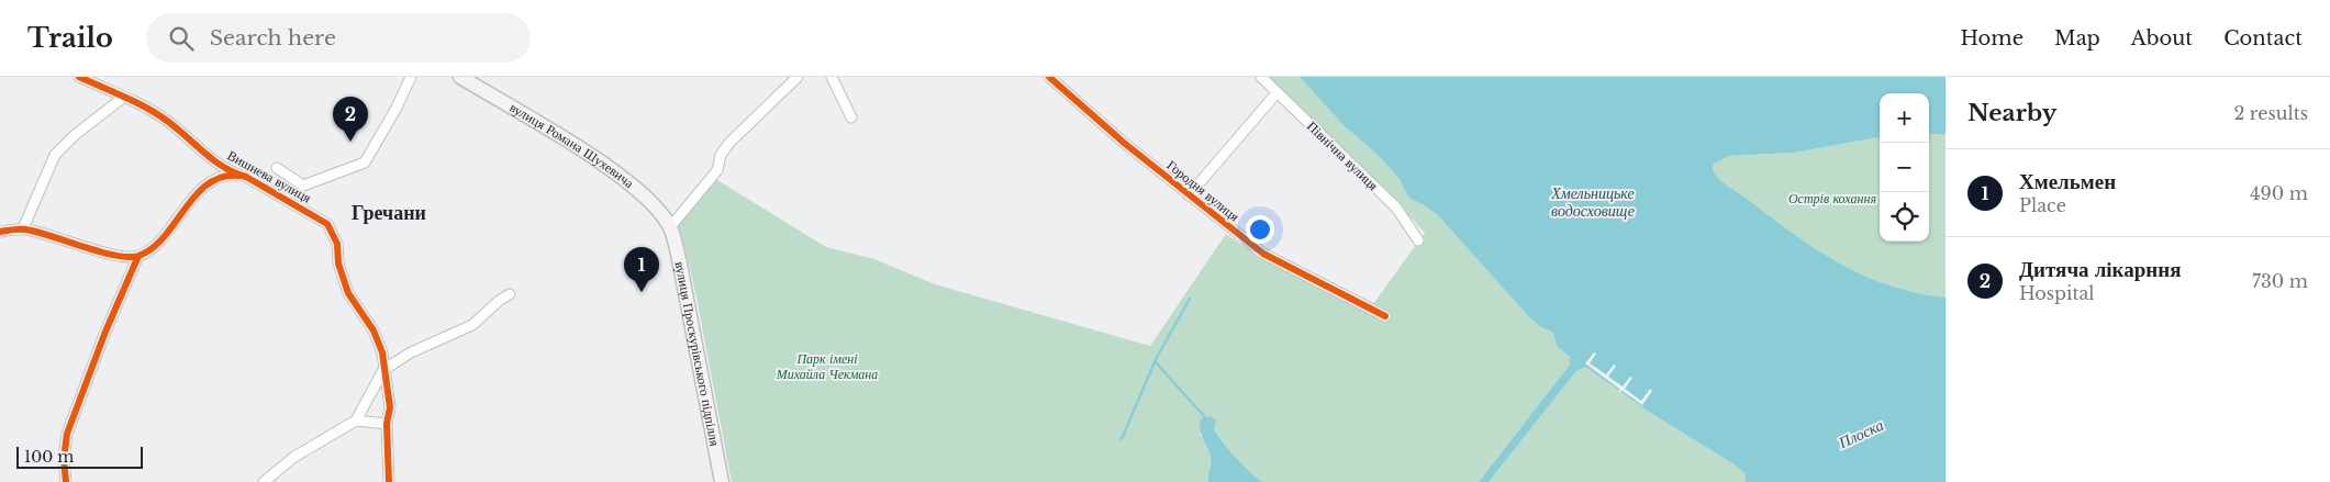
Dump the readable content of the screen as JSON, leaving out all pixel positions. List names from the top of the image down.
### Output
{
  "streets": {
    "main road": ["вулиця Романа Шухевича", "вулиця Проскурівського підпілля"],
    "street": ["Північна вулиця", "Вишнева вулиця", "Городня вулиця"]
  },
  "crossings": [
    ["вулиця Романа Шухевича", "вулиця Проскурівського підпілля"]
  ],
  "districts": ["Гречани"],
  "water": ["Хмельницьке водосховище", "Плоска"],
  "parks": ["Острів кохання", "Парк імені Михайла Чекмана"],
  "scale_bar": "100 m",
  "page": {
    "header": "Trailo",
    "search": "Search here",
    "nav": [
      "Home",
      "Map",
      "About",
      "Contact"
    ],
    "heading": ["Nearby", "2 results"],
    "map_buttons": ["+", "−"],
    "pins": ["2", "1"],
    "list": [
      {
        "mark": "1",
        "name": "Хмельмен",
        "note": "Place",
        "value": "490 m"
      },
      {
        "mark": "2",
        "name": "Дитяча лікарння",
        "note": "Hospital",
        "value": "730 m"
      }
    ],
    "scale": "100 m"
  }
}
